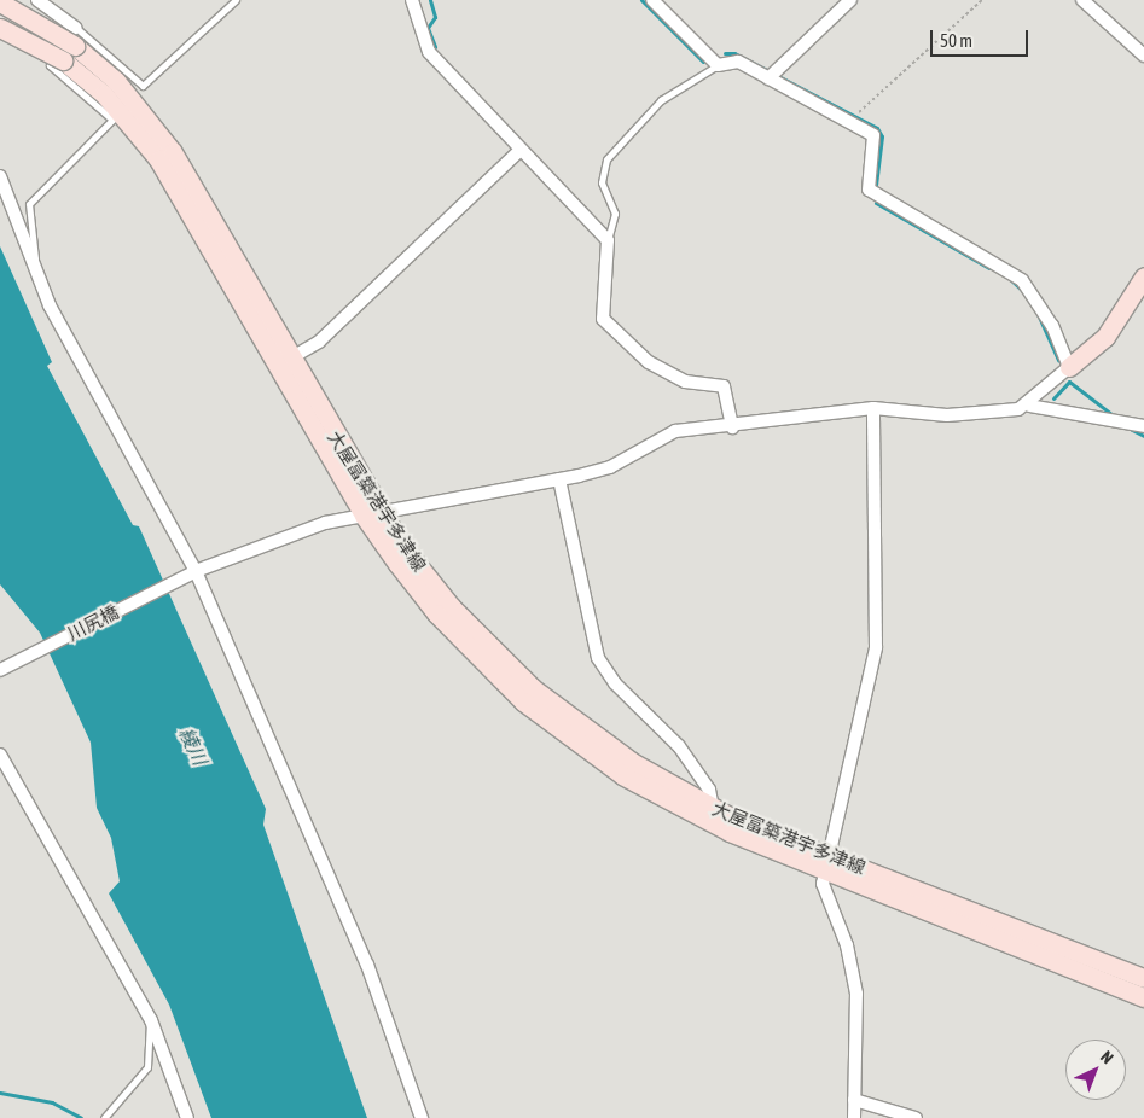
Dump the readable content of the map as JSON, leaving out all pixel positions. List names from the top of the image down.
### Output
{
  "streets": {
    "main road": ["大屋冨築港宇多津線"],
    "street": ["川尻橋"]
  },
  "crossings": [
    ["大屋冨築港宇多津線", "川尻橋"]
  ],
  "water": ["綾川"],
  "scale_bar": "50 m",
  "north": "top right"
}
